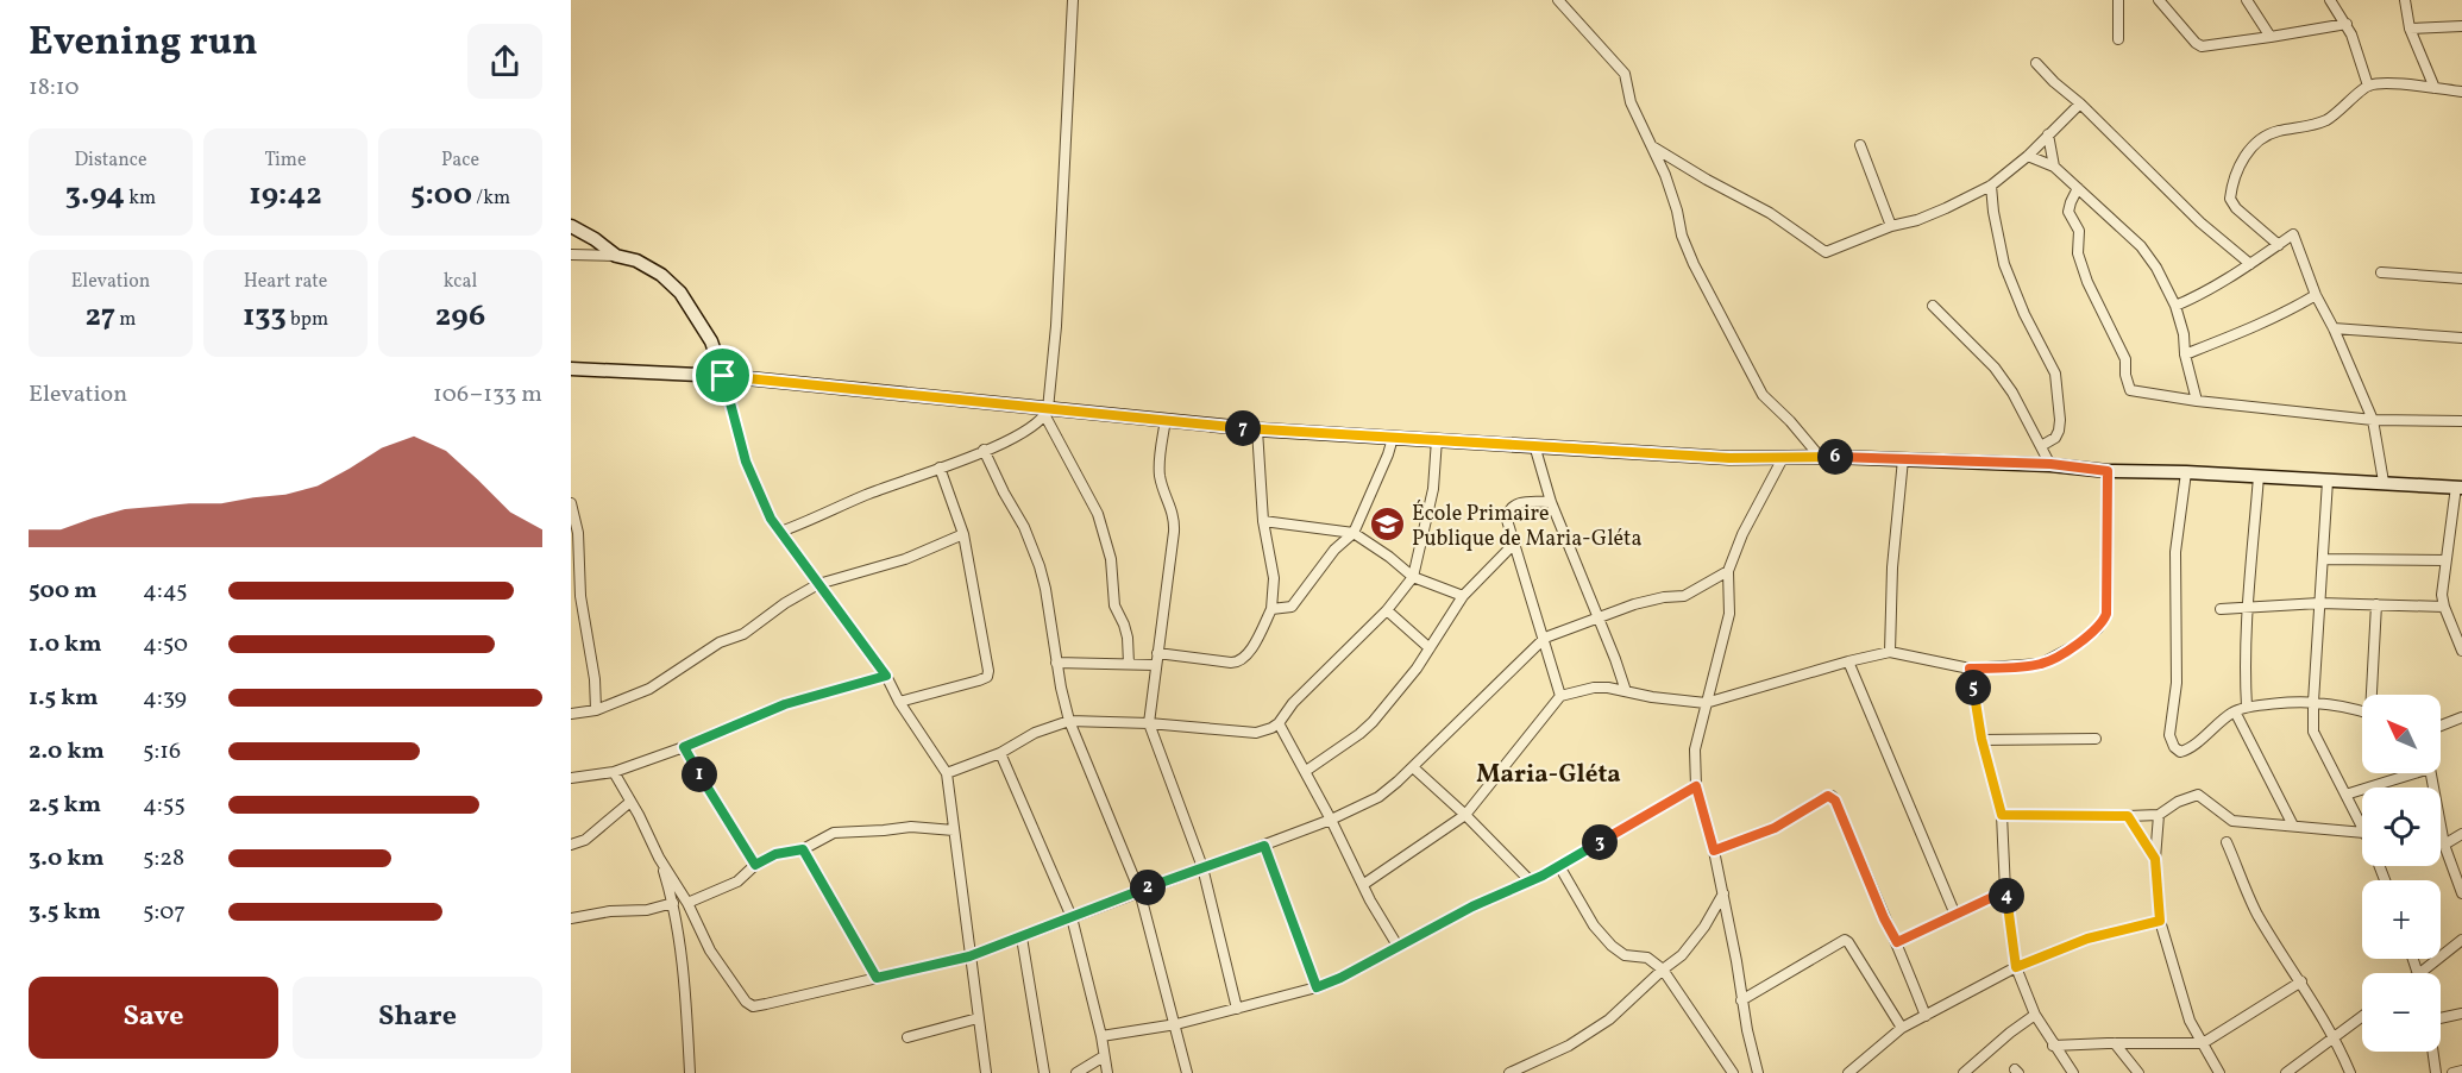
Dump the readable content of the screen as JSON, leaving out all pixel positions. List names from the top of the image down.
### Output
{
  "districts": ["Maria-Gléta"],
  "places": {
    "school or university": ["École Primaire Publique de Maria-Gléta"]
  },
  "north": "top left",
  "page": {
    "heading": ["Evening run", "18:10"],
    "stats": [
      ["Distance", "3.94 km"],
      ["Time", "19:42"],
      ["Pace", "5:00 /km"],
      ["Elevation", "27 m"],
      ["Heart rate", "133 bpm"],
      ["kcal", "296"]
    ],
    "chart": ["Elevation", "106–133 m"],
    "pins": [
      "7",
      "6",
      "5",
      "1",
      "3",
      "2",
      "4"
    ],
    "list": [
      {
        "name": "500 m",
        "note": "4:45"
      },
      {
        "name": "1.0 km",
        "note": "4:50"
      },
      {
        "name": "1.5 km",
        "note": "4:39"
      },
      {
        "name": "2.0 km",
        "note": "5:16"
      },
      {
        "name": "2.5 km",
        "note": "4:55"
      },
      {
        "name": "3.0 km",
        "note": "5:28"
      },
      {
        "name": "3.5 km",
        "note": "5:07"
      }
    ],
    "map_buttons": ["+", "−"],
    "buttons": ["Save", "Share"]
  }
}
